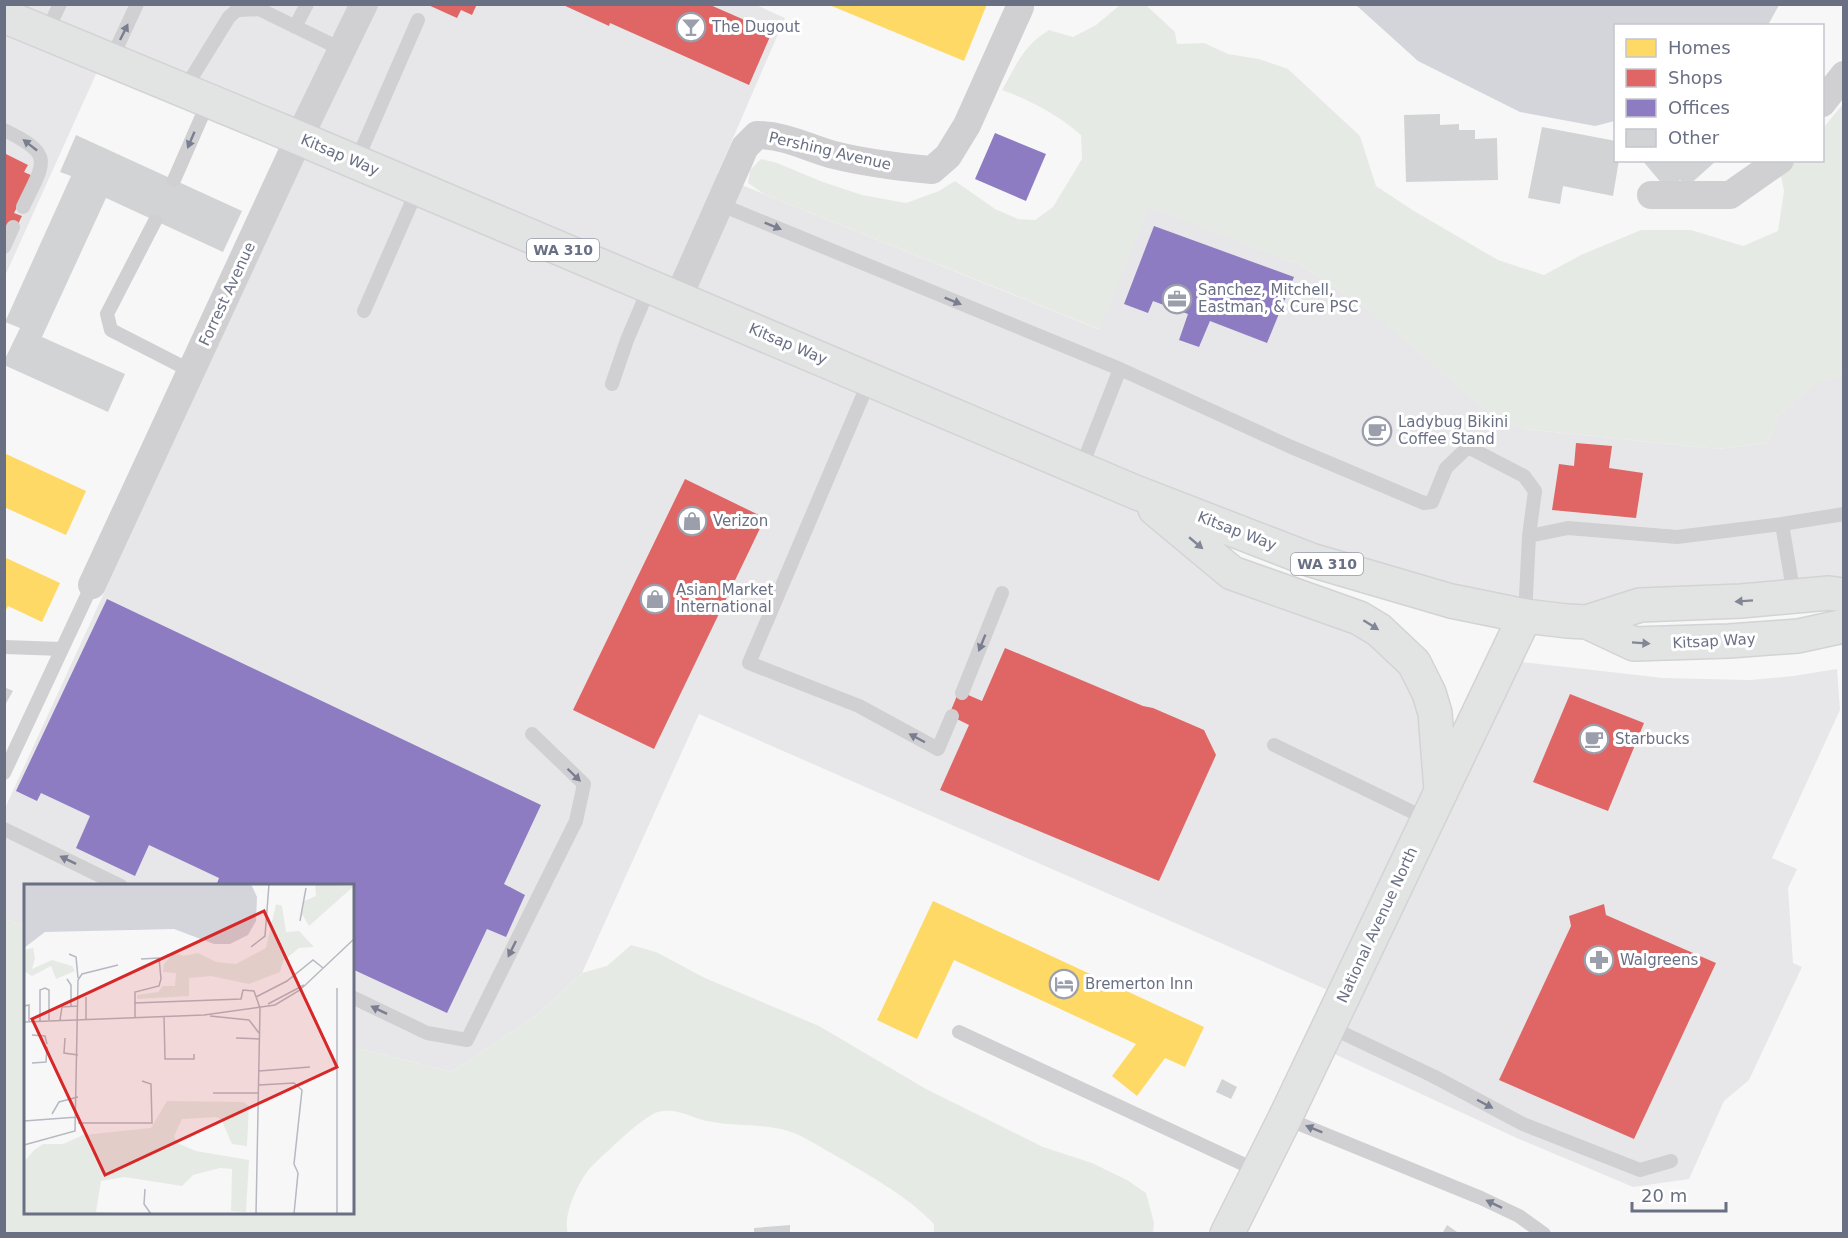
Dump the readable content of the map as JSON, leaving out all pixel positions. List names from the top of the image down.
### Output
{
  "streets": {
    "main road": ["Kitsap Way", "WA 310", "National Avenue North"],
    "street": ["Pershing Avenue", "Forrest Avenue"]
  },
  "crossings": [
    ["Pershing Avenue", "Kitsap Way"],
    ["Kitsap Way", "Forrest Avenue"],
    ["Kitsap Way", "National Avenue North"]
  ],
  "places": {
    "bar": ["The Dugout"],
    "office": ["Sanchez, Mitchell, Eastman, & Cure PSC"],
    "cafe": ["Ladybug Bikini Coffee Stand", "Starbucks"],
    "shop": ["Verizon", "Asian Market International"],
    "pharmacy": ["Walgreens"],
    "hotel": ["Bremerton Inn"]
  },
  "legend": [
    "Homes",
    "Shops",
    "Offices",
    "Other"
  ],
  "scale_bar": "20 m"
}
